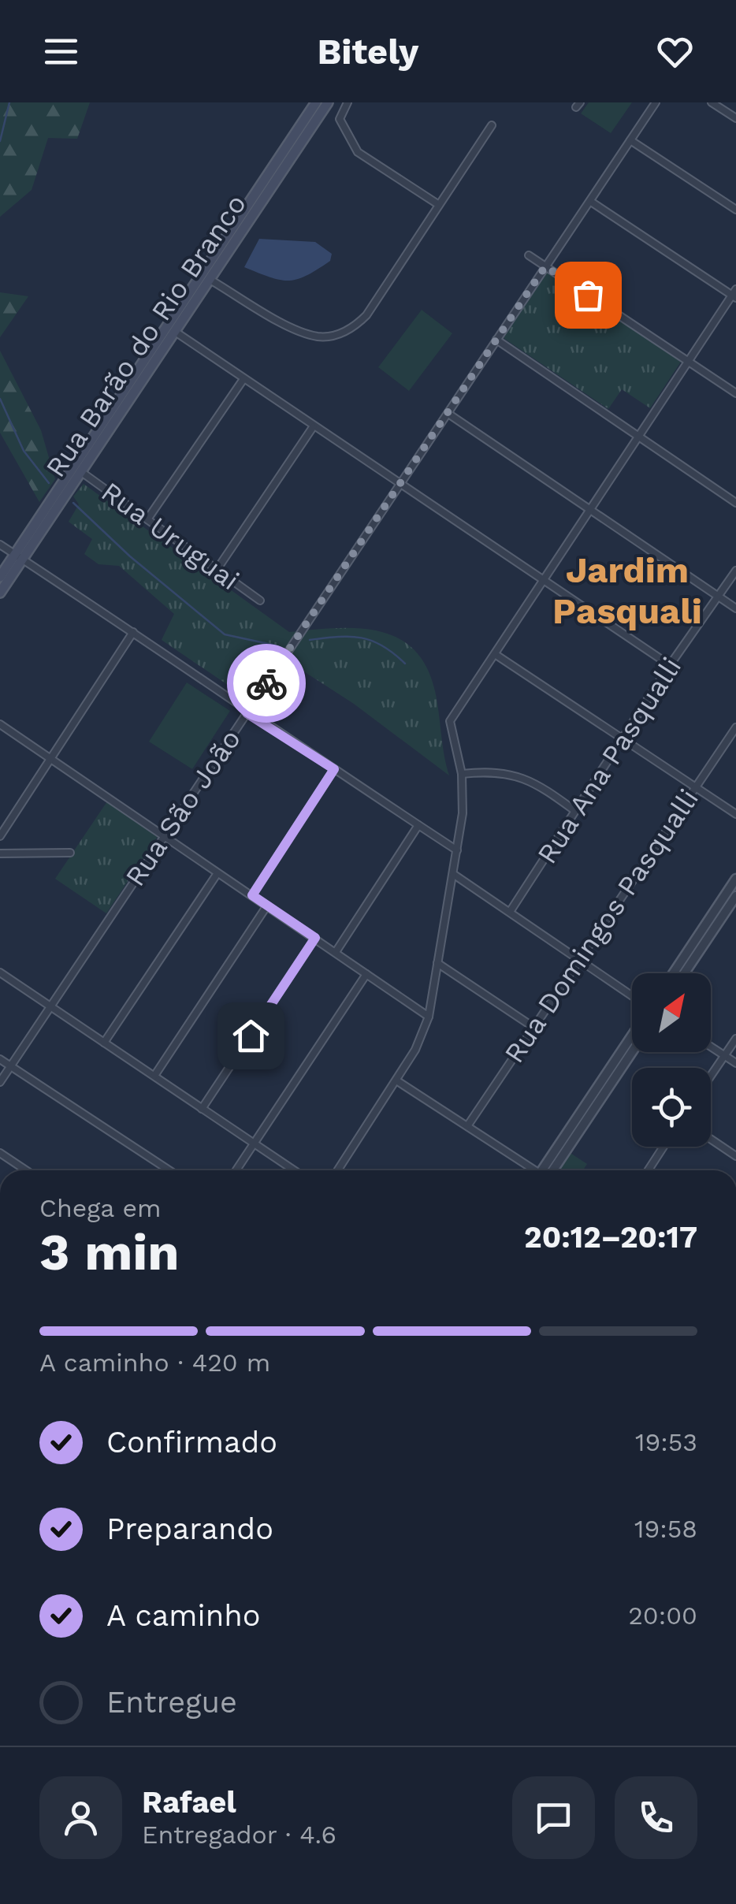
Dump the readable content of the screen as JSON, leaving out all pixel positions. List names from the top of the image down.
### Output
{
  "streets": {
    "main road": ["Rua Barão do Rio Branco"],
    "street": [
      "Rua Uruguai",
      "Rua Ana Pasqualli",
      "Rua São João",
      "Rua Domingos Pasqualli"
    ]
  },
  "crossings": [
    ["Rua Barão do Rio Branco", "Rua Uruguai"]
  ],
  "districts": ["Jardim Pasquali"],
  "north": "top right",
  "page": {
    "header": "Bitely",
    "heading": ["3 min", "Chega em", "20:12–20:17"],
    "panel": ["Rafael", "Entregador · 4.6"],
    "bar": "A caminho · 420 m",
    "list": [
      ["Confirmado", "19:53"],
      ["Preparando", "19:58"],
      ["A caminho", "20:00"],
      "Entregue"
    ]
  }
}
